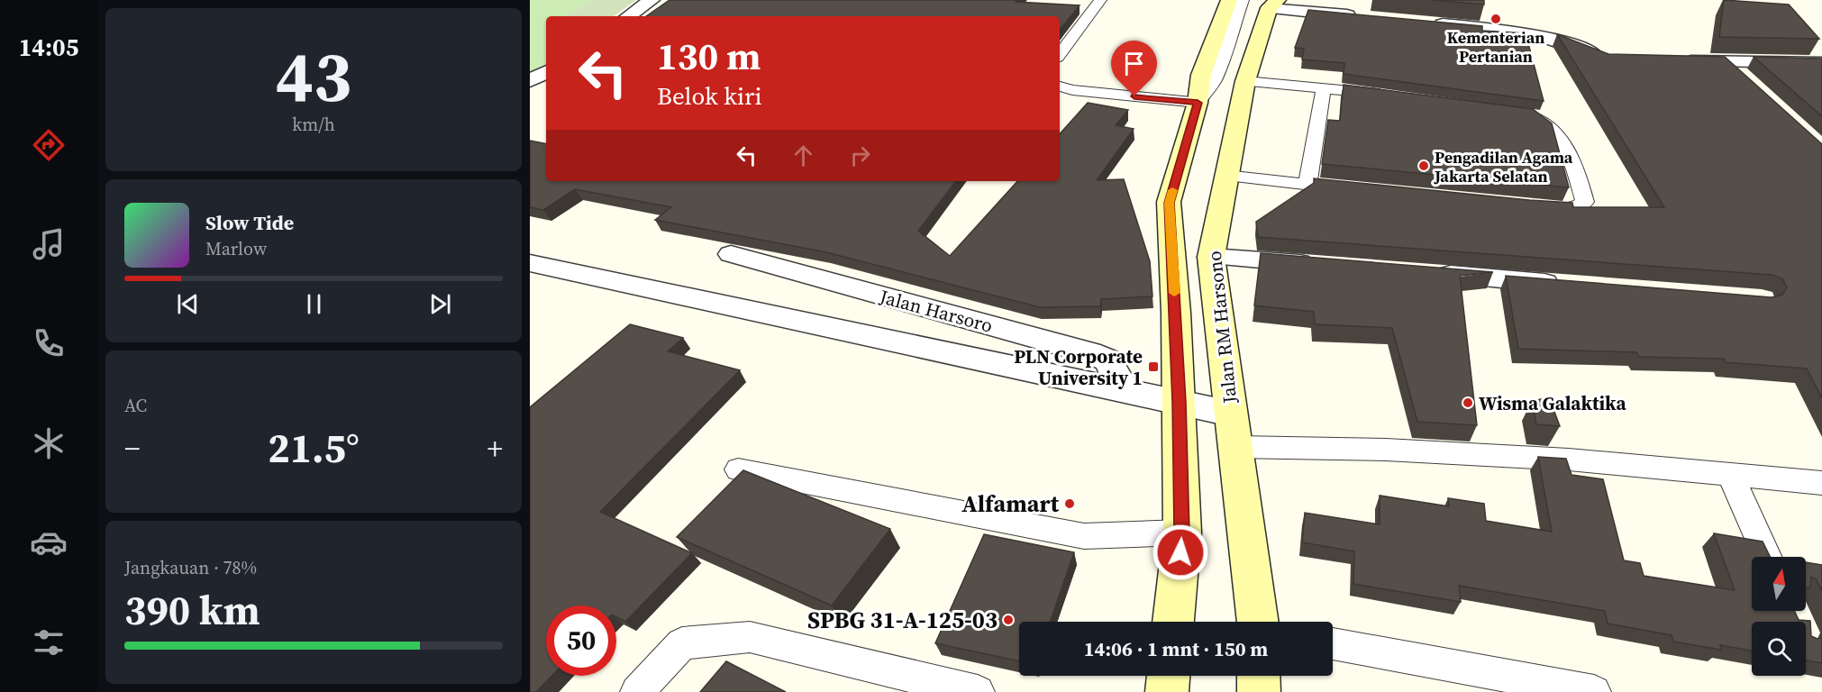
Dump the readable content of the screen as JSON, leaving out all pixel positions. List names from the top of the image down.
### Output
{
  "streets": {
    "main road": ["Jalan RM Harsono"],
    "street": ["Jalan Harsoro"]
  },
  "places": {
    "other": [
      "Kementerian Pertanian",
      "Pengadilan Agama Jakarta Selatan",
      "Wisma Galaktika",
      "Alfamart",
      "SPBG 31-A-125-03"
    ],
    "transit": ["PLN Corporate University 1"]
  },
  "north": "top",
  "page": {
    "tabs": "14:05",
    "tile": [
      ["43", "km/h"],
      "AC",
      ["Jangkauan · 78%", "390 km"]
    ],
    "turn": ["130 m", "Belok kiri"],
    "song": ["Slow Tide", "Marlow"],
    "heat": ["−", "21.5°", "+"],
    "limit": "50",
    "trip": "14:06 · 1 mnt · 150 m"
  }
}
